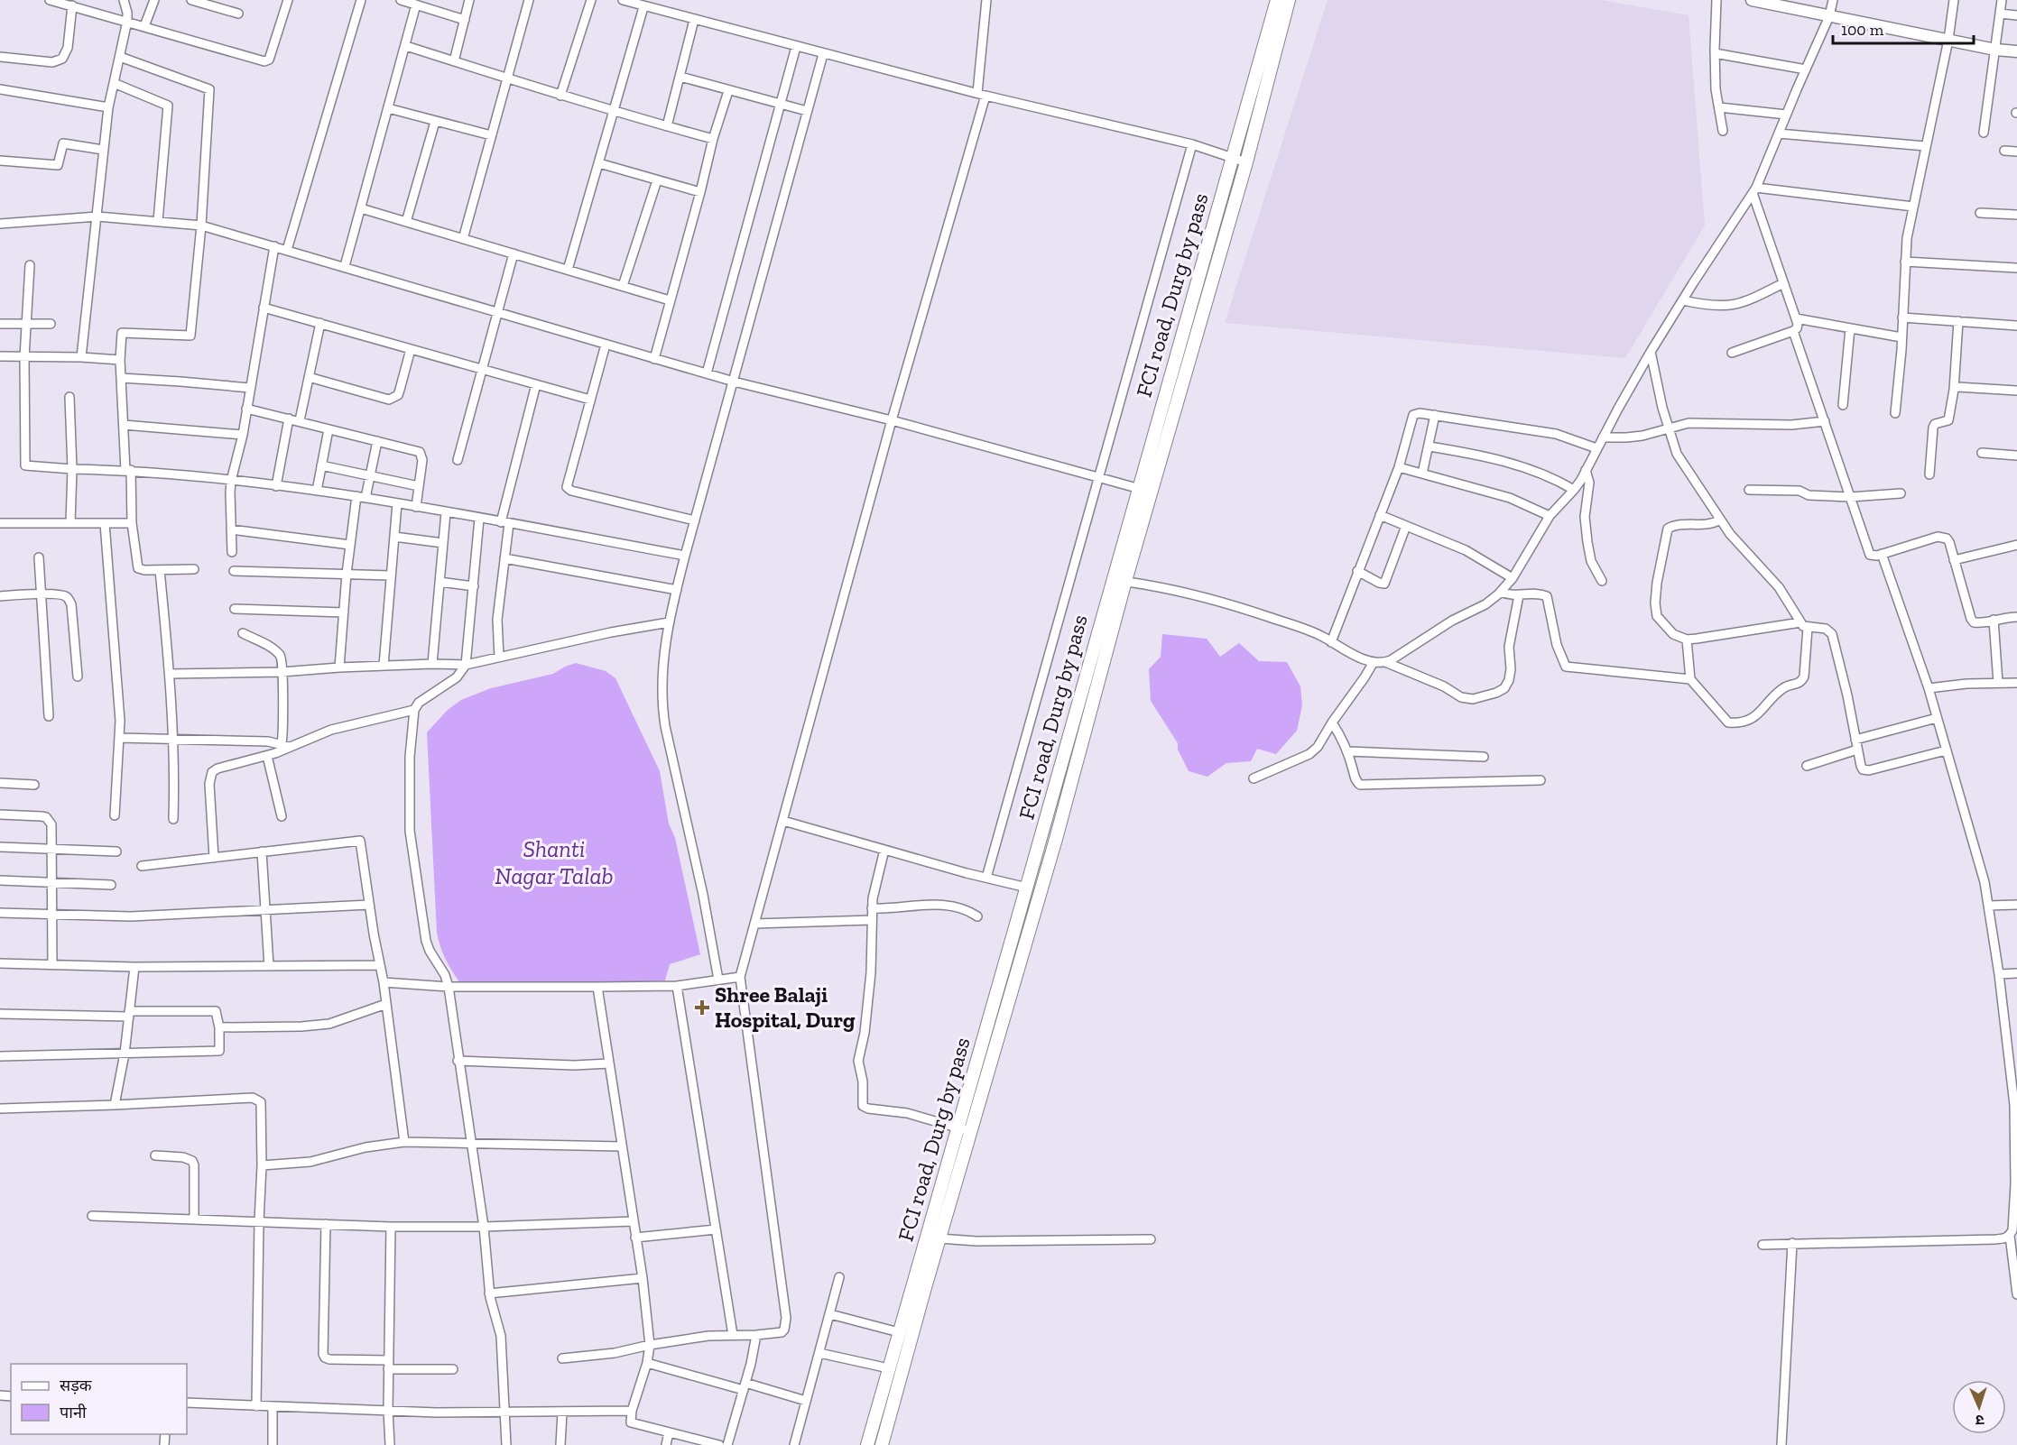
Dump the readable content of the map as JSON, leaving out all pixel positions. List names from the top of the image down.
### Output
{
  "streets": {
    "main road": ["FCI road, Durg by pass"]
  },
  "water": ["Shanti Nagar Talab"],
  "places": {
    "health": ["Shree Balaji Hospital, Durg"]
  },
  "legend": ["सड़क", "पानी"],
  "scale_bar": "100 m",
  "north": "bottom"
}
